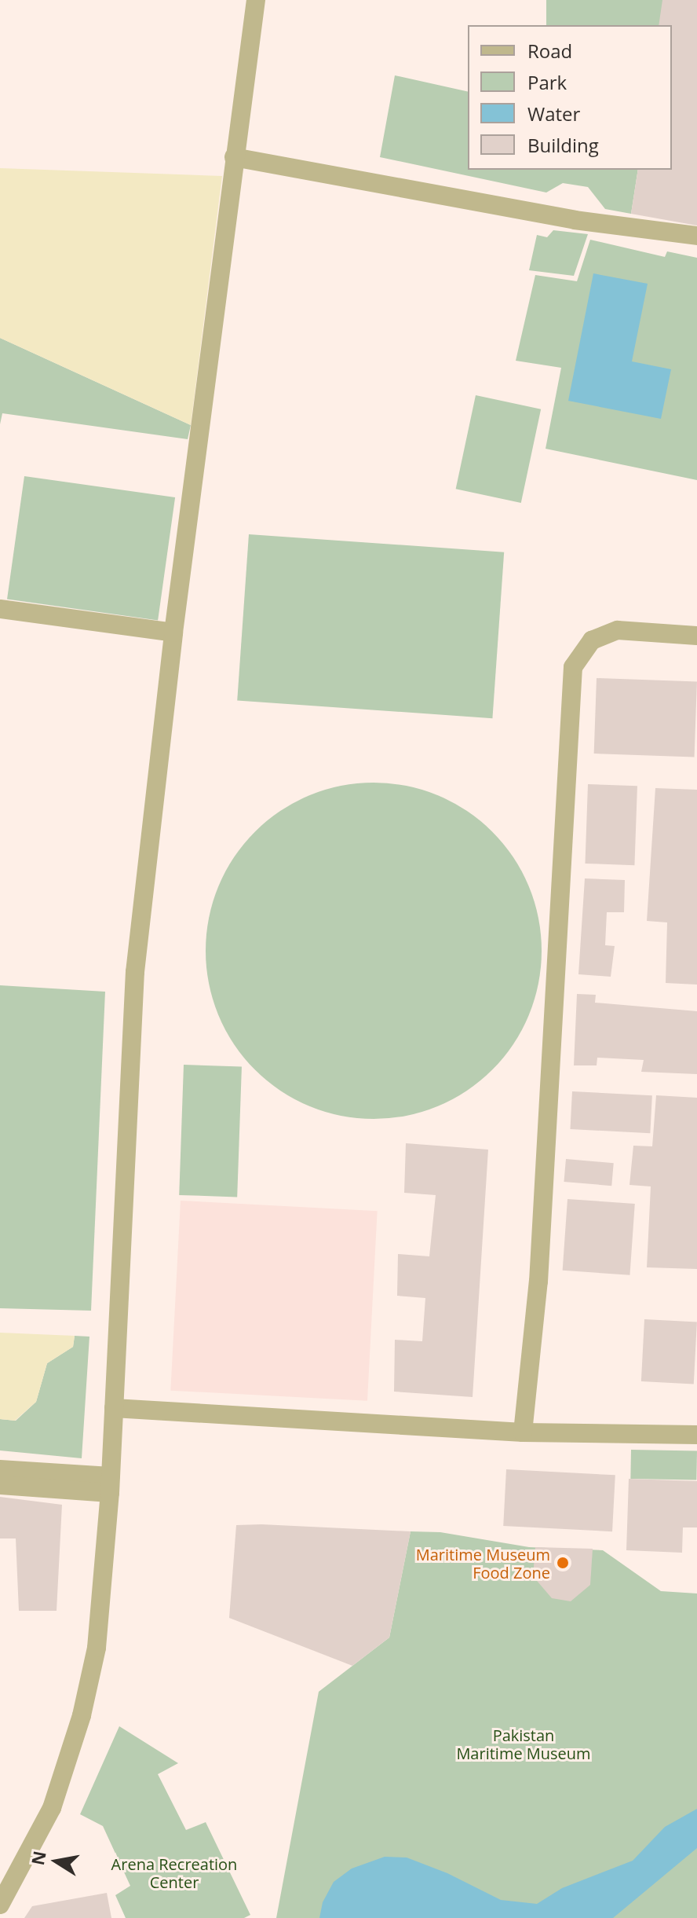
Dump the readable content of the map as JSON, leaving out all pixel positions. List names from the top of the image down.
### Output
{
  "parks": ["Pakistan Maritime Museum", "Arena Recreation Center"],
  "places": ["Maritime Museum Food Zone"],
  "legend": [
    "Road",
    "Park",
    "Water",
    "Building"
  ],
  "north": "left"
}
